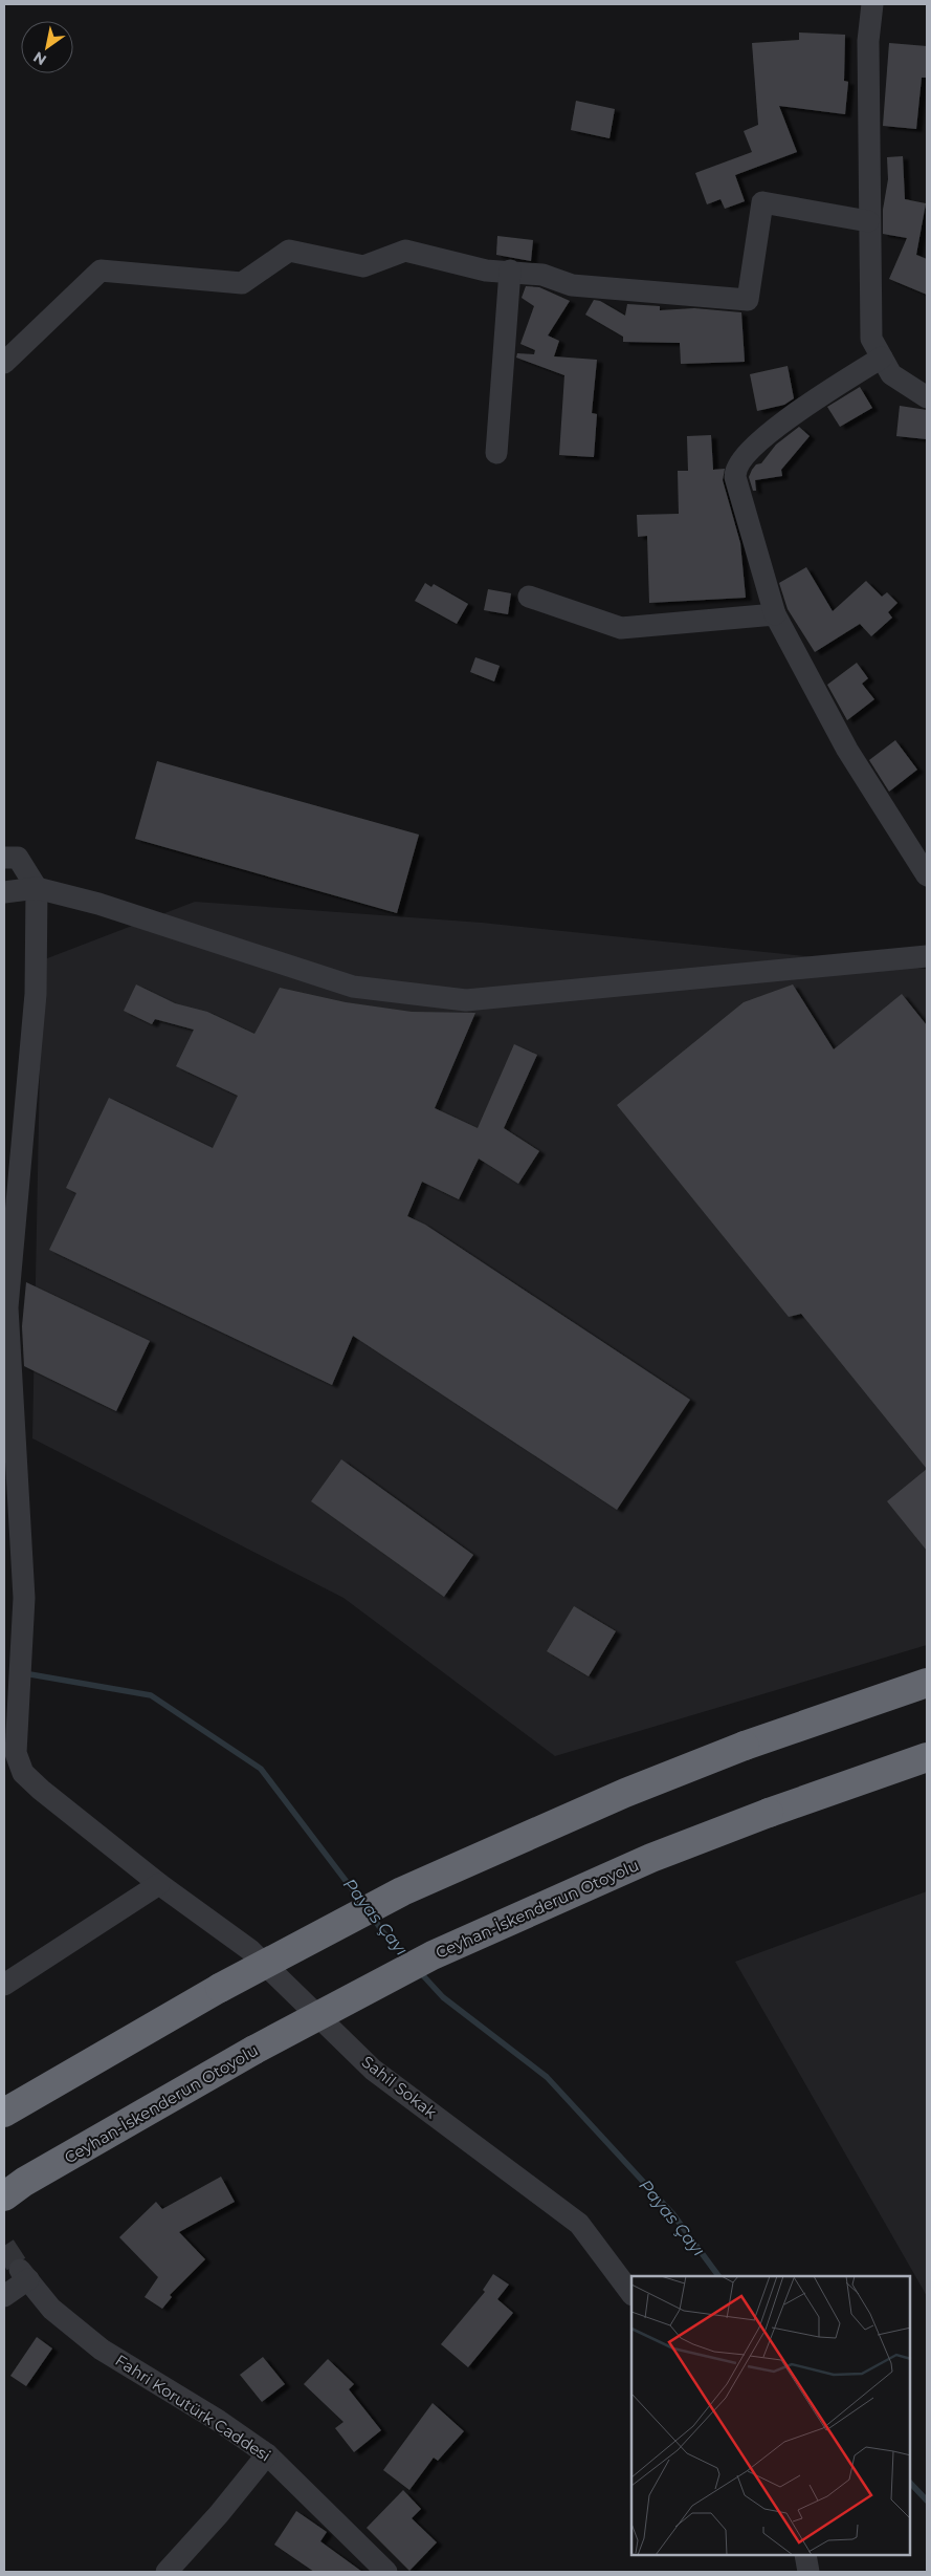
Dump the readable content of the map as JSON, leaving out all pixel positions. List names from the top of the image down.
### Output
{
  "streets": {
    "highway": ["Ceyhan-İskenderun Otoyolu"],
    "street": ["Sahil Sokak", "Fahri Korutürk Caddesi"]
  },
  "water": ["Payas Çayı"],
  "north": "bottom left"
}
